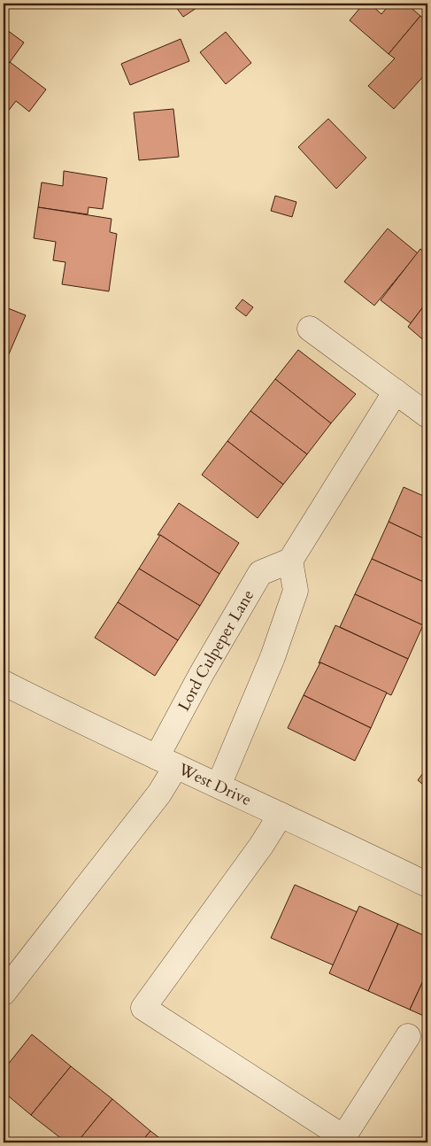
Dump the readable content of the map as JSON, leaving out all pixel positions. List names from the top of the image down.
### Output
{
  "streets": {
    "street": ["Lord Culpeper Lane", "West Drive"]
  },
  "crossings": [
    ["Lord Culpeper Lane", "West Drive"]
  ]
}
